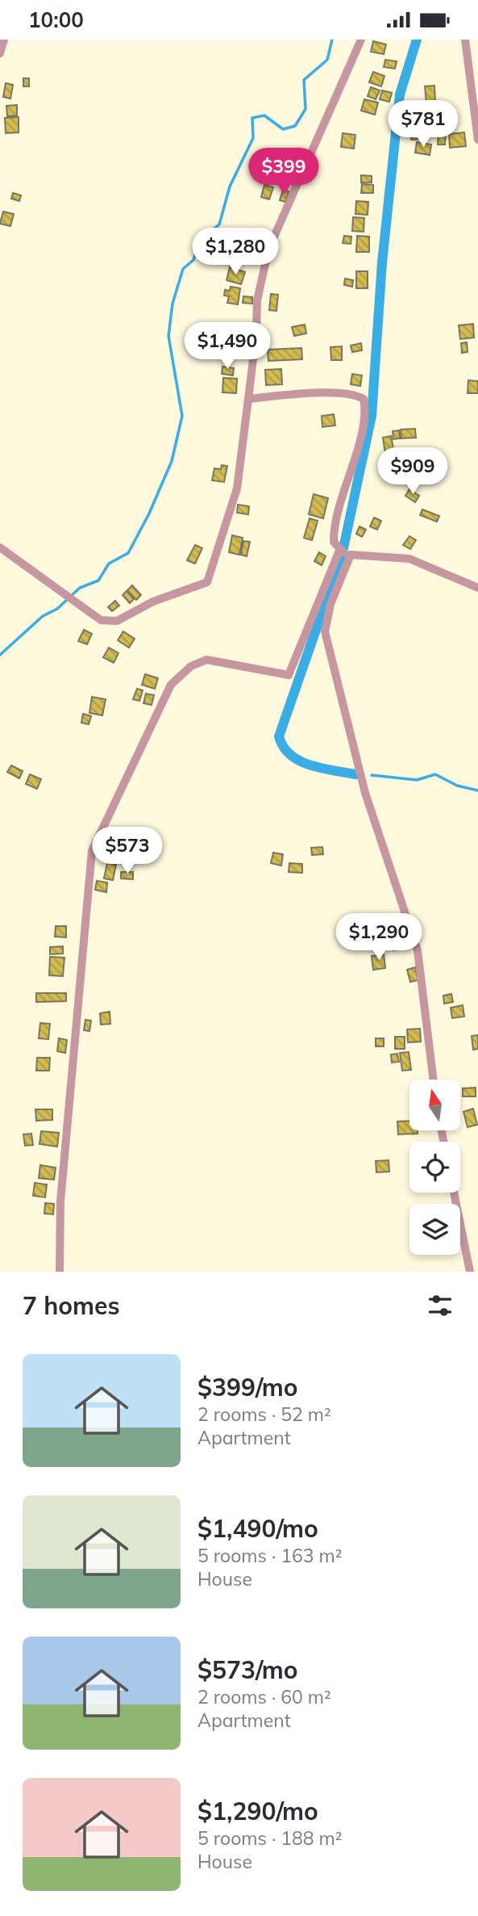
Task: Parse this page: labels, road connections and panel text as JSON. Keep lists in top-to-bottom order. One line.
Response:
{"north":"top","page":{"status":"10:00","price":["$781","$399","$1,280","$1,490","$909","$573","$1,290"],"heading":"7 homes","list":[{"name":"$399/mo","note":"2 rooms · 52 m² · Apartment"},{"name":"$1,490/mo","note":"5 rooms · 163 m² · House"},{"name":"$573/mo","note":"2 rooms · 60 m² · Apartment"},{"name":"$1,290/mo","note":"5 rooms · 188 m² · House"}]}}
